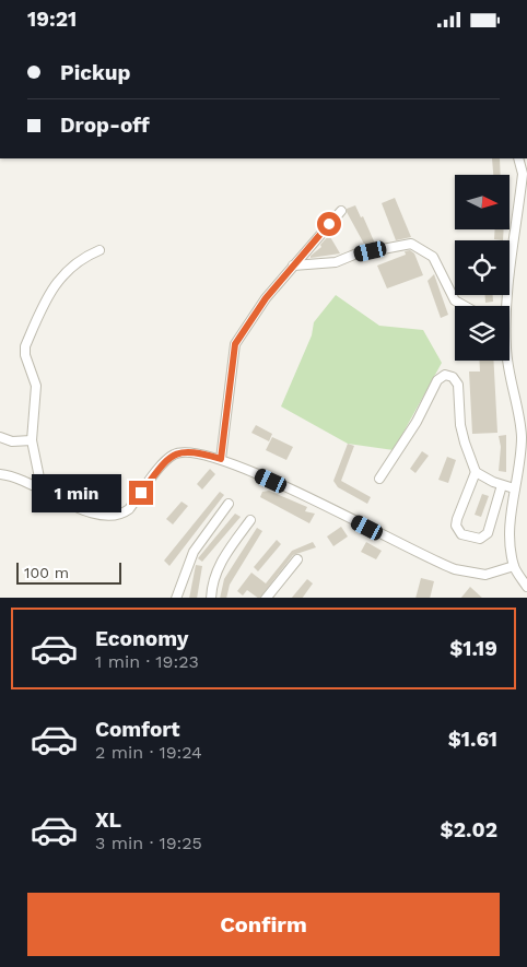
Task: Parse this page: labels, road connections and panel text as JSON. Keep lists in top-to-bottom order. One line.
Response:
{"scale_bar":"100 m","north":"right","page":{"status":"19:21","banner":["Pickup","Drop-off"],"bubble":"1 min","scale":"100 m","list":[{"name":"Economy","note":"1 min · 19:23","value":"$1.19"},{"name":"Comfort","note":"2 min · 19:24","value":"$1.61"},{"name":"XL","note":"3 min · 19:25","value":"$2.02"}],"buttons":"Confirm"}}
